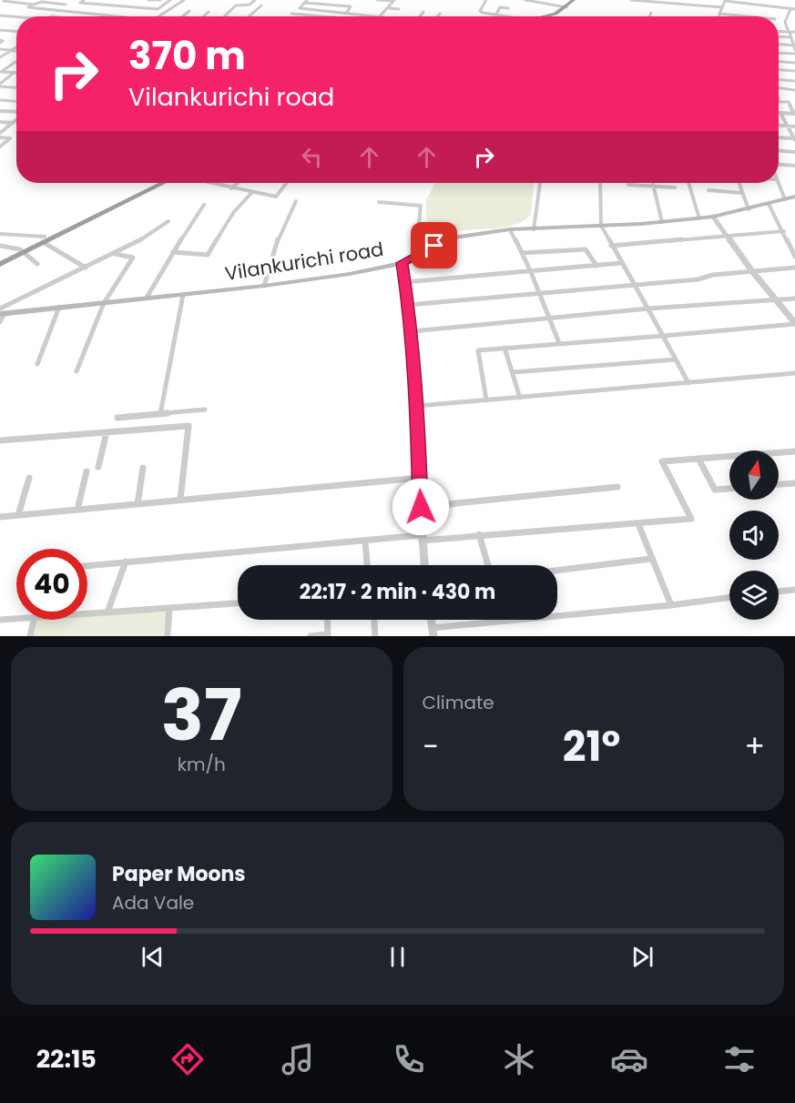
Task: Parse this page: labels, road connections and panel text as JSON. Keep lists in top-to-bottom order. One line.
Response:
{"streets":{"main road":["Vilankurichi road"]},"north":"top","page":{"turn":["370 m","Vilankurichi road"],"limit":"40","trip":"22:17 · 2 min · 430 m","tile":[["37","km/h"],"Climate"],"heat":["−","21°","+"],"song":["Paper Moons","Ada Vale"],"tabs":"22:15"}}
